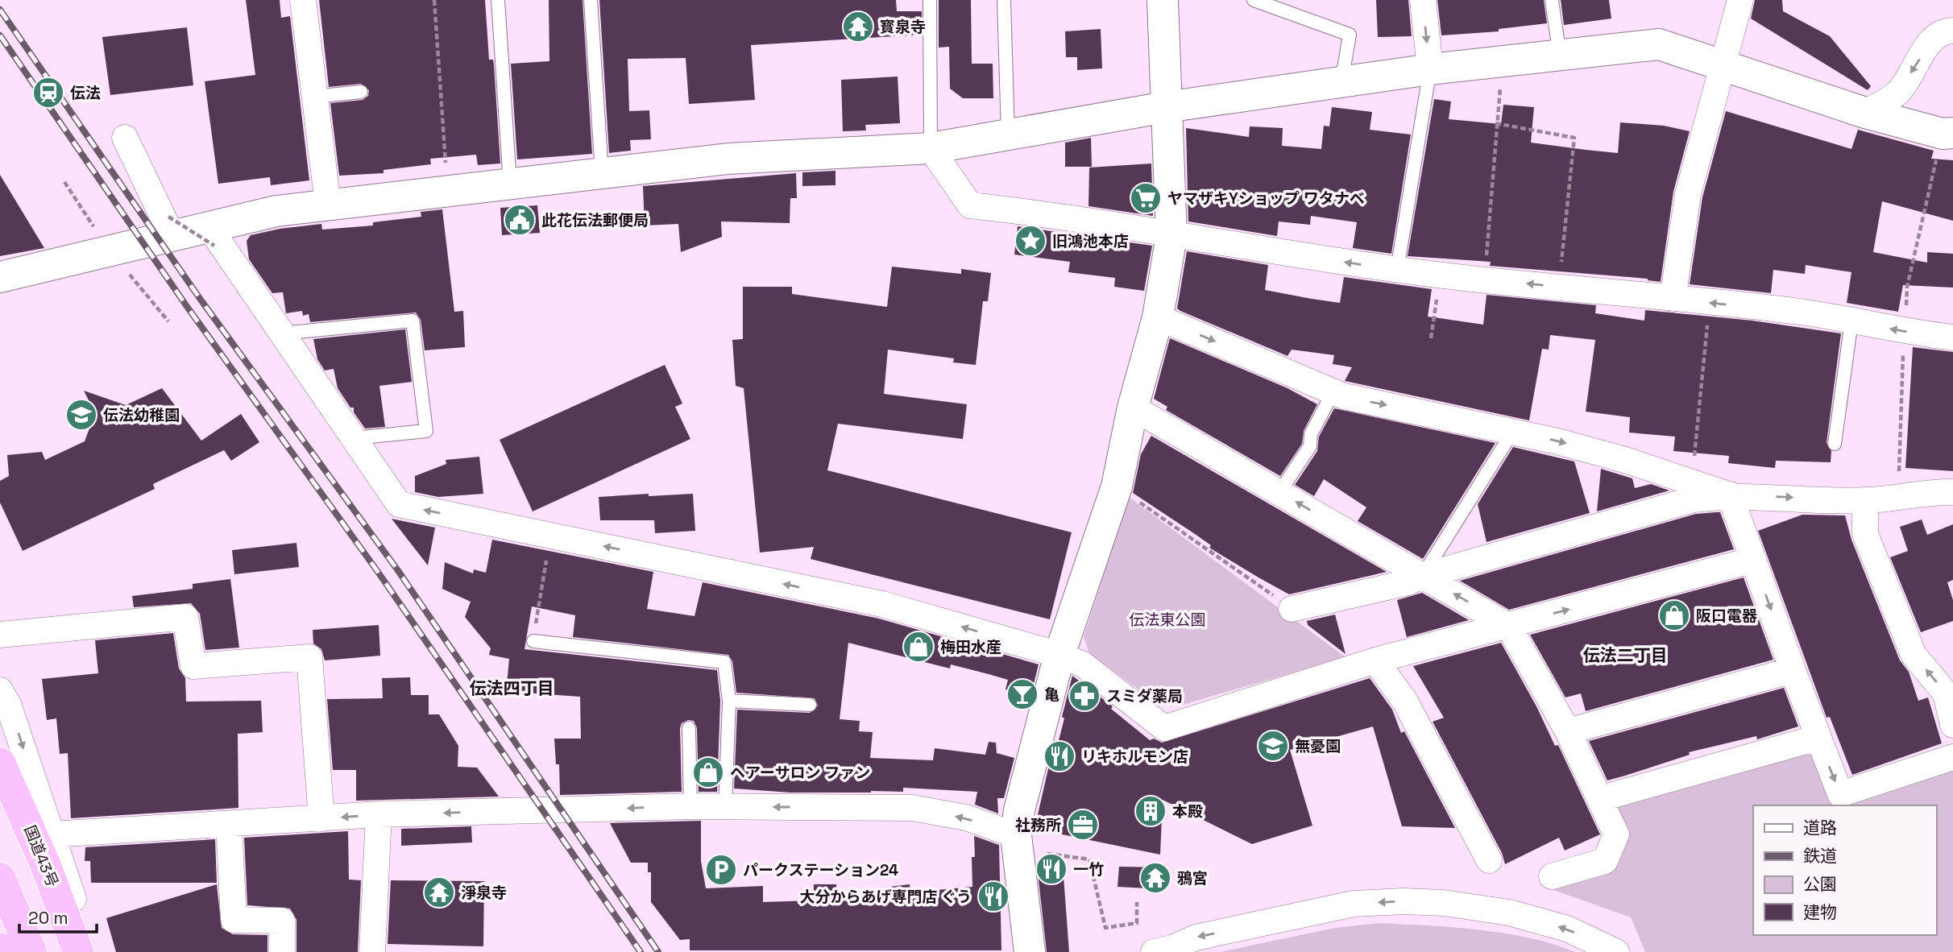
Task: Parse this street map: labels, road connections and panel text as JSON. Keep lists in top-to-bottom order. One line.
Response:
{"streets":{"highway":["国道43号"]},"districts":["伝法二丁目","伝法四丁目"],"parks":["伝法東公園"],"places":{"temple":["寳泉寺","鴉宮","淨泉寺"],"station":["伝法"],"supermarket":["ヤマザキYショップ ワタナベ"],"public building":["此花伝法郵便局"],"place":["旧鴻池本店"],"school or university":["伝法幼稚園","無憂園"],"shop":["阪口電器","梅田水産","ヘアーサロン ファン"],"bar":["亀"],"pharmacy":["スミダ薬局"],"restaurant":["リキホルモン店","一竹","大分からあげ専門店 ぐう"],"building":["本殿"],"office":["社務所"],"parking":["パークステーション24"]},"legend":["道路","鉄道","公園","建物"],"scale_bar":"20 m"}
